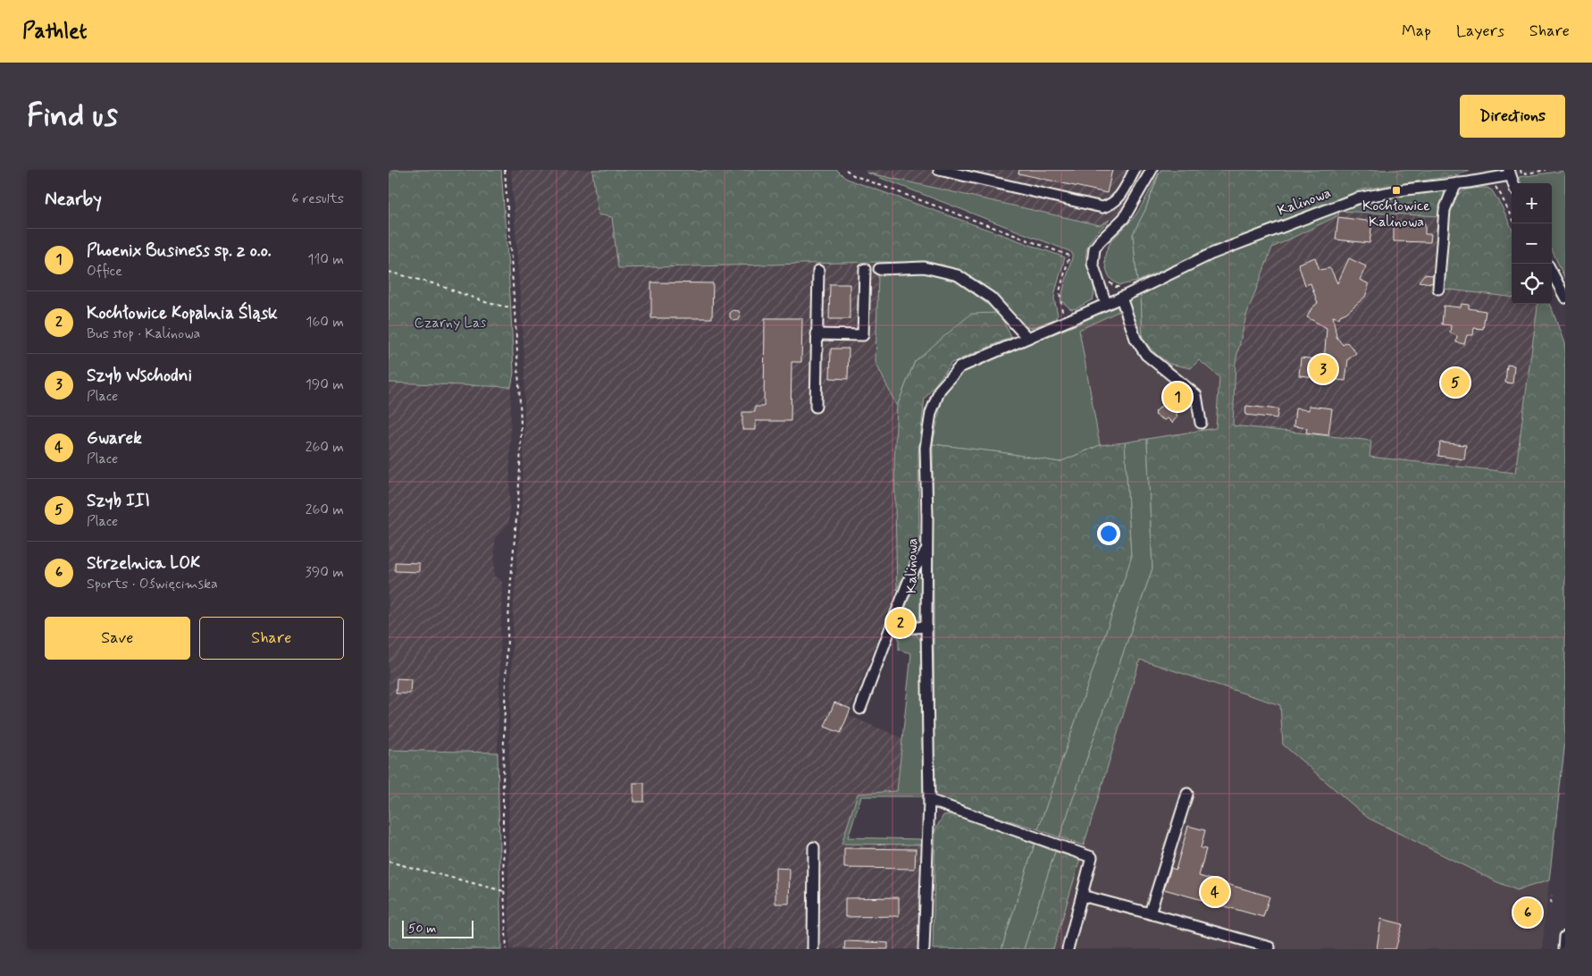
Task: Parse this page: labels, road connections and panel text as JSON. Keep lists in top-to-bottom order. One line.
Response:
{"streets":{"street":["Kalinowa"]},"parks":["Czarny Las"],"places":{"transit":["Kochłowice Kalinowa"]},"scale_bar":"50 m","page":{"header":"Pathlet","nav":["Map","Layers","Share"],"buttons":["Directions",["Save","Share"]],"title":"Find us","heading":["Nearby","6 results"],"map_buttons":["+","−"],"list":[{"mark":"1","name":"Phoenix Business sp. z o.o.","note":"Office","value":"110 m"},{"mark":"2","name":"Kochłowice Kopalnia Śląsk","note":"Bus stop · Kalinowa","value":"160 m"},{"mark":"3","name":"Szyb Wschodni","note":"Place","value":"190 m"},{"mark":"4","name":"Gwarek","note":"Place","value":"260 m"},{"mark":"5","name":"Szyb III","note":"Place","value":"260 m"},{"mark":"6","name":"Strzelnica LOK","note":"Sports · Oświęcimska","value":"390 m"}],"pins":["3","5","1","2","4","6"],"scale":"50 m"}}
